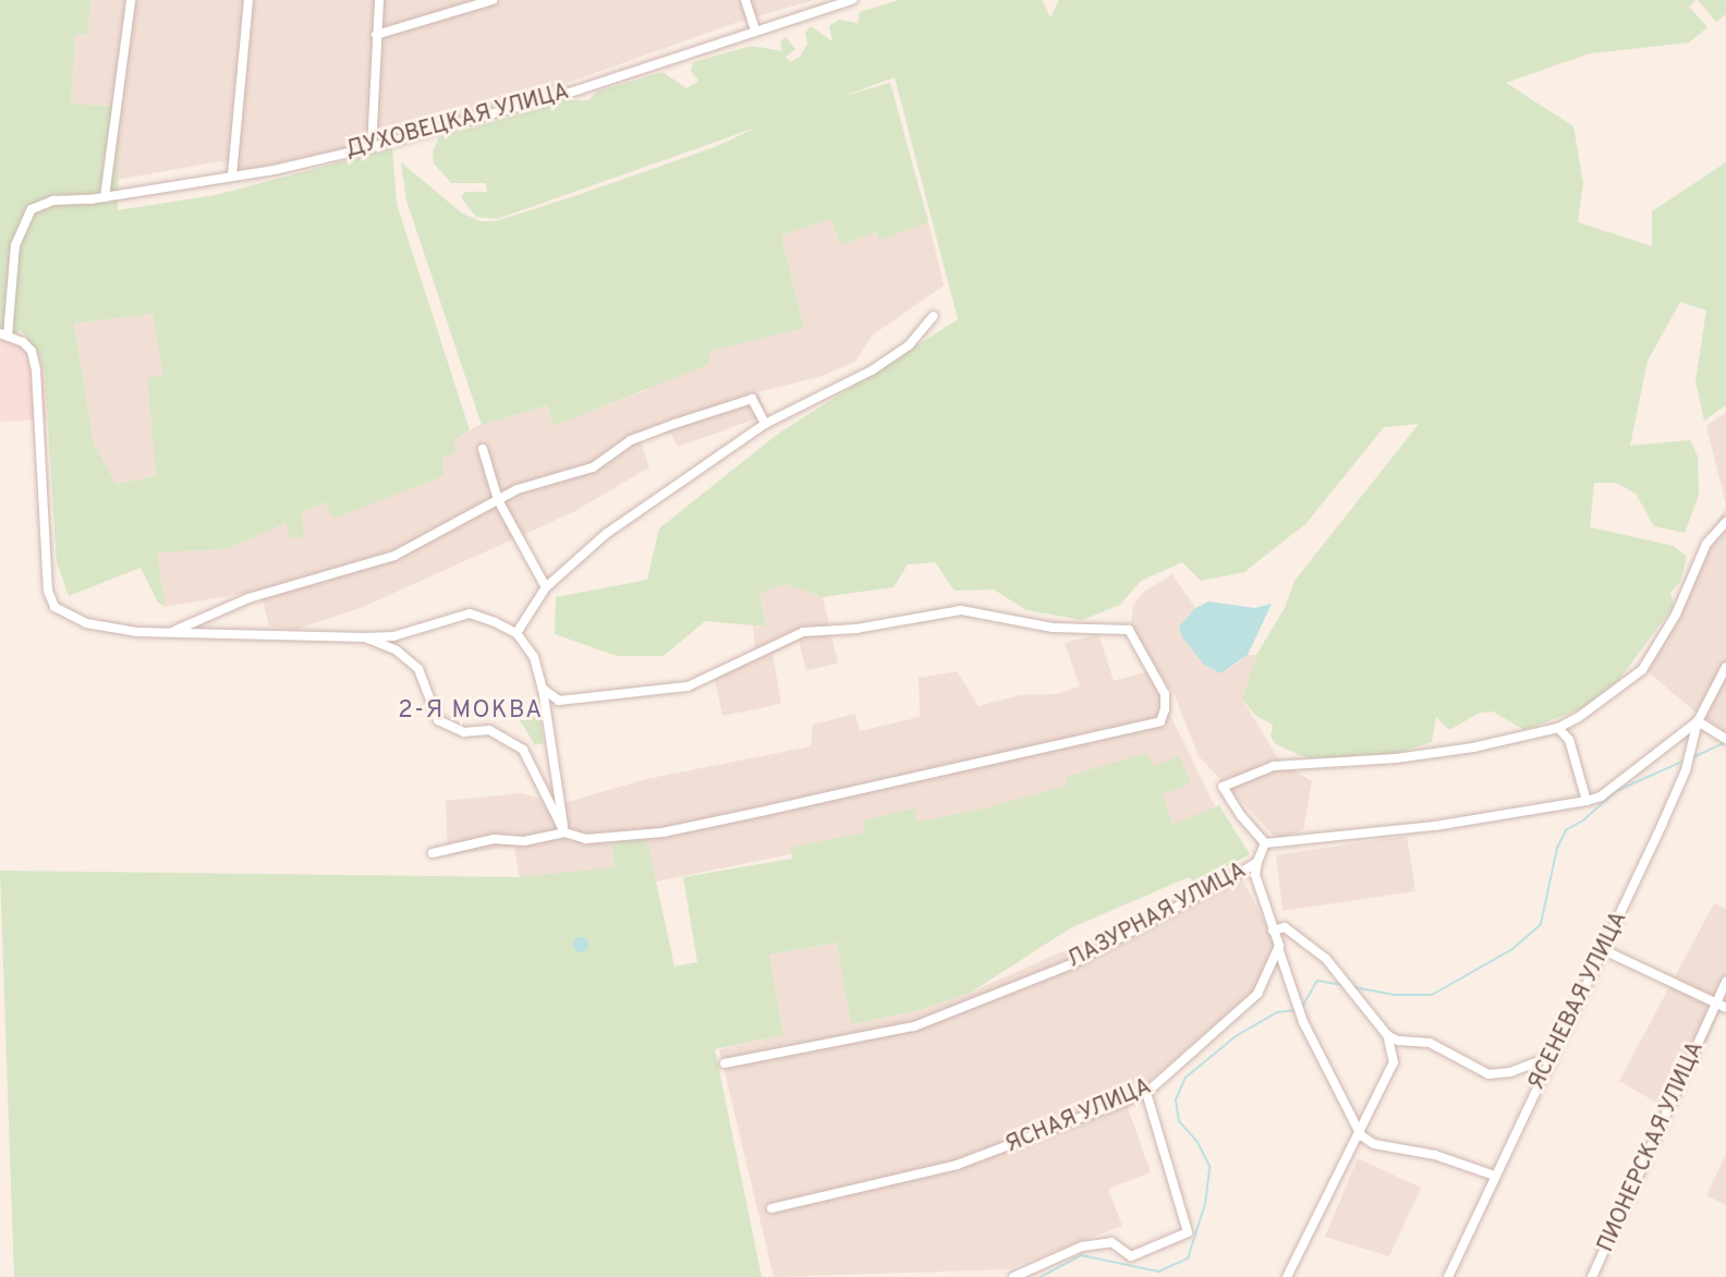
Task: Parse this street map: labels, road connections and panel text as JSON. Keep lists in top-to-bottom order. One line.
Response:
{"streets":{"street":["ДУХОВЕЦКАЯ УЛИЦА","ЛАЗУРНАЯ УЛИЦА","ЯСЕНЕВАЯ УЛИЦА","ЯСНАЯ УЛИЦА","ПИОНЕРСКАЯ УЛИЦА"]},"crossings":[["ЛАЗУРНАЯ УЛИЦА","ЯСЕНЕВАЯ УЛИЦА"]],"districts":["2-Я МОКВА"]}
